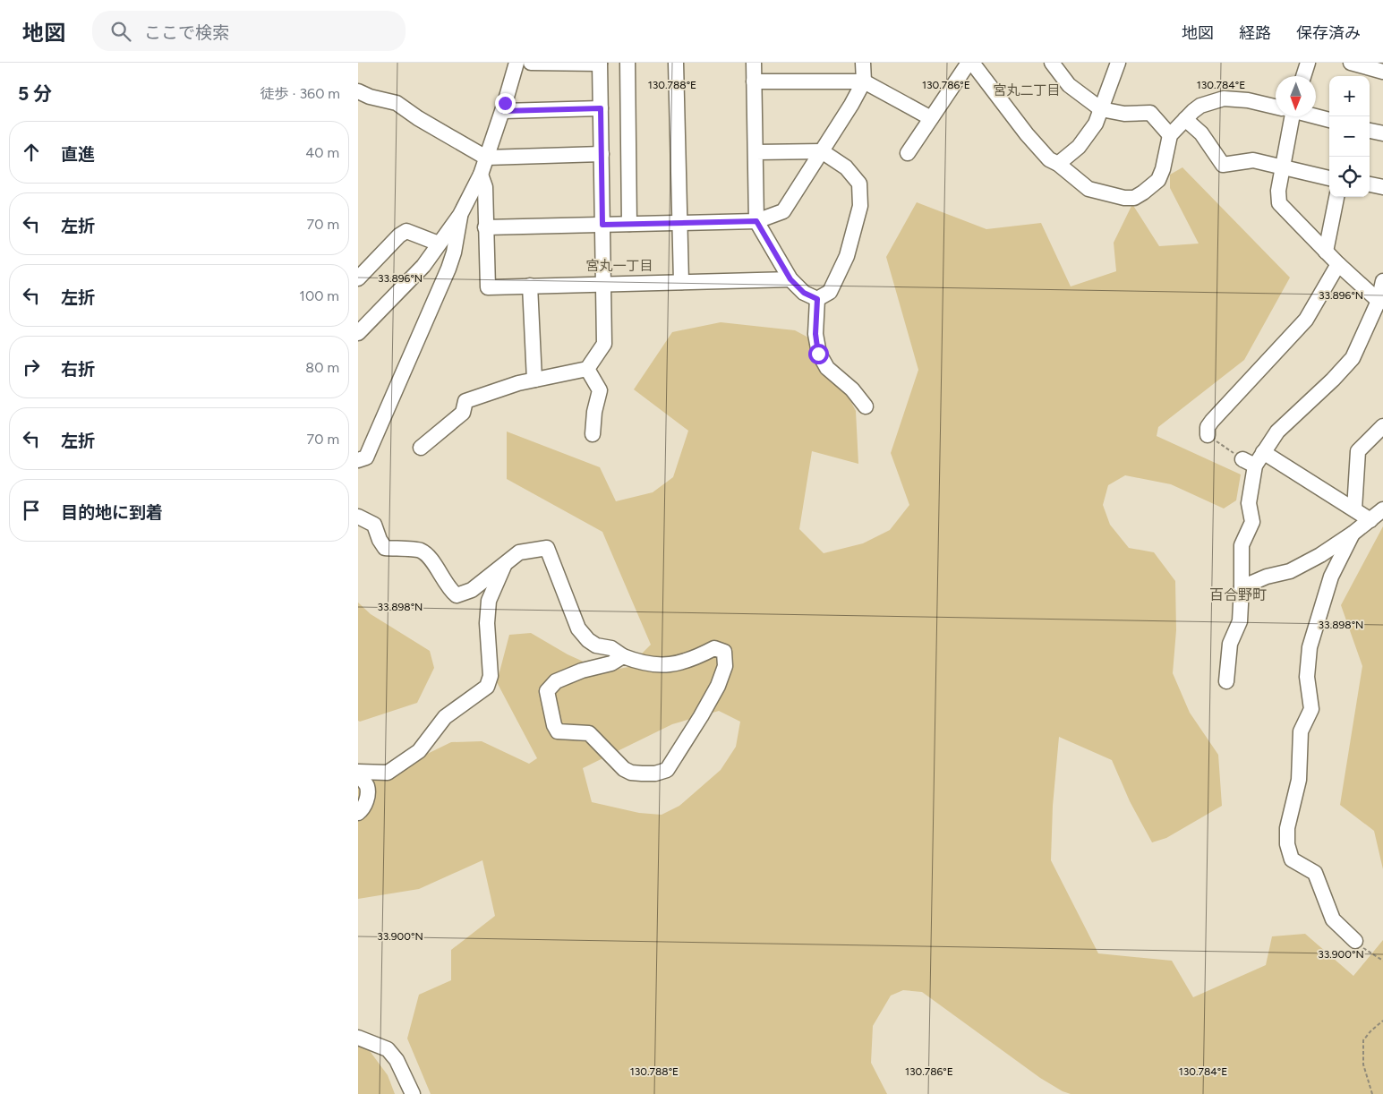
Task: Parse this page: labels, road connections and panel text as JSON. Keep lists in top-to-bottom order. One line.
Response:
{"districts":["宮丸二丁目","宮丸一丁目","百合野町"],"north":"bottom","page":{"header":"地図","search":"ここで検索","nav":["地図","経路","保存済み"],"heading":["5 分","徒歩 · 360 m"],"map_buttons":["+","−"],"list":[["直進","40 m"],["左折","70 m"],["左折","100 m"],["右折","80 m"],["左折","70 m"],"目的地に到着"]},"coordinates":["130.788°E","130.786°E","130.784°E","33.896°N","33.898°N","33.900°N"]}
